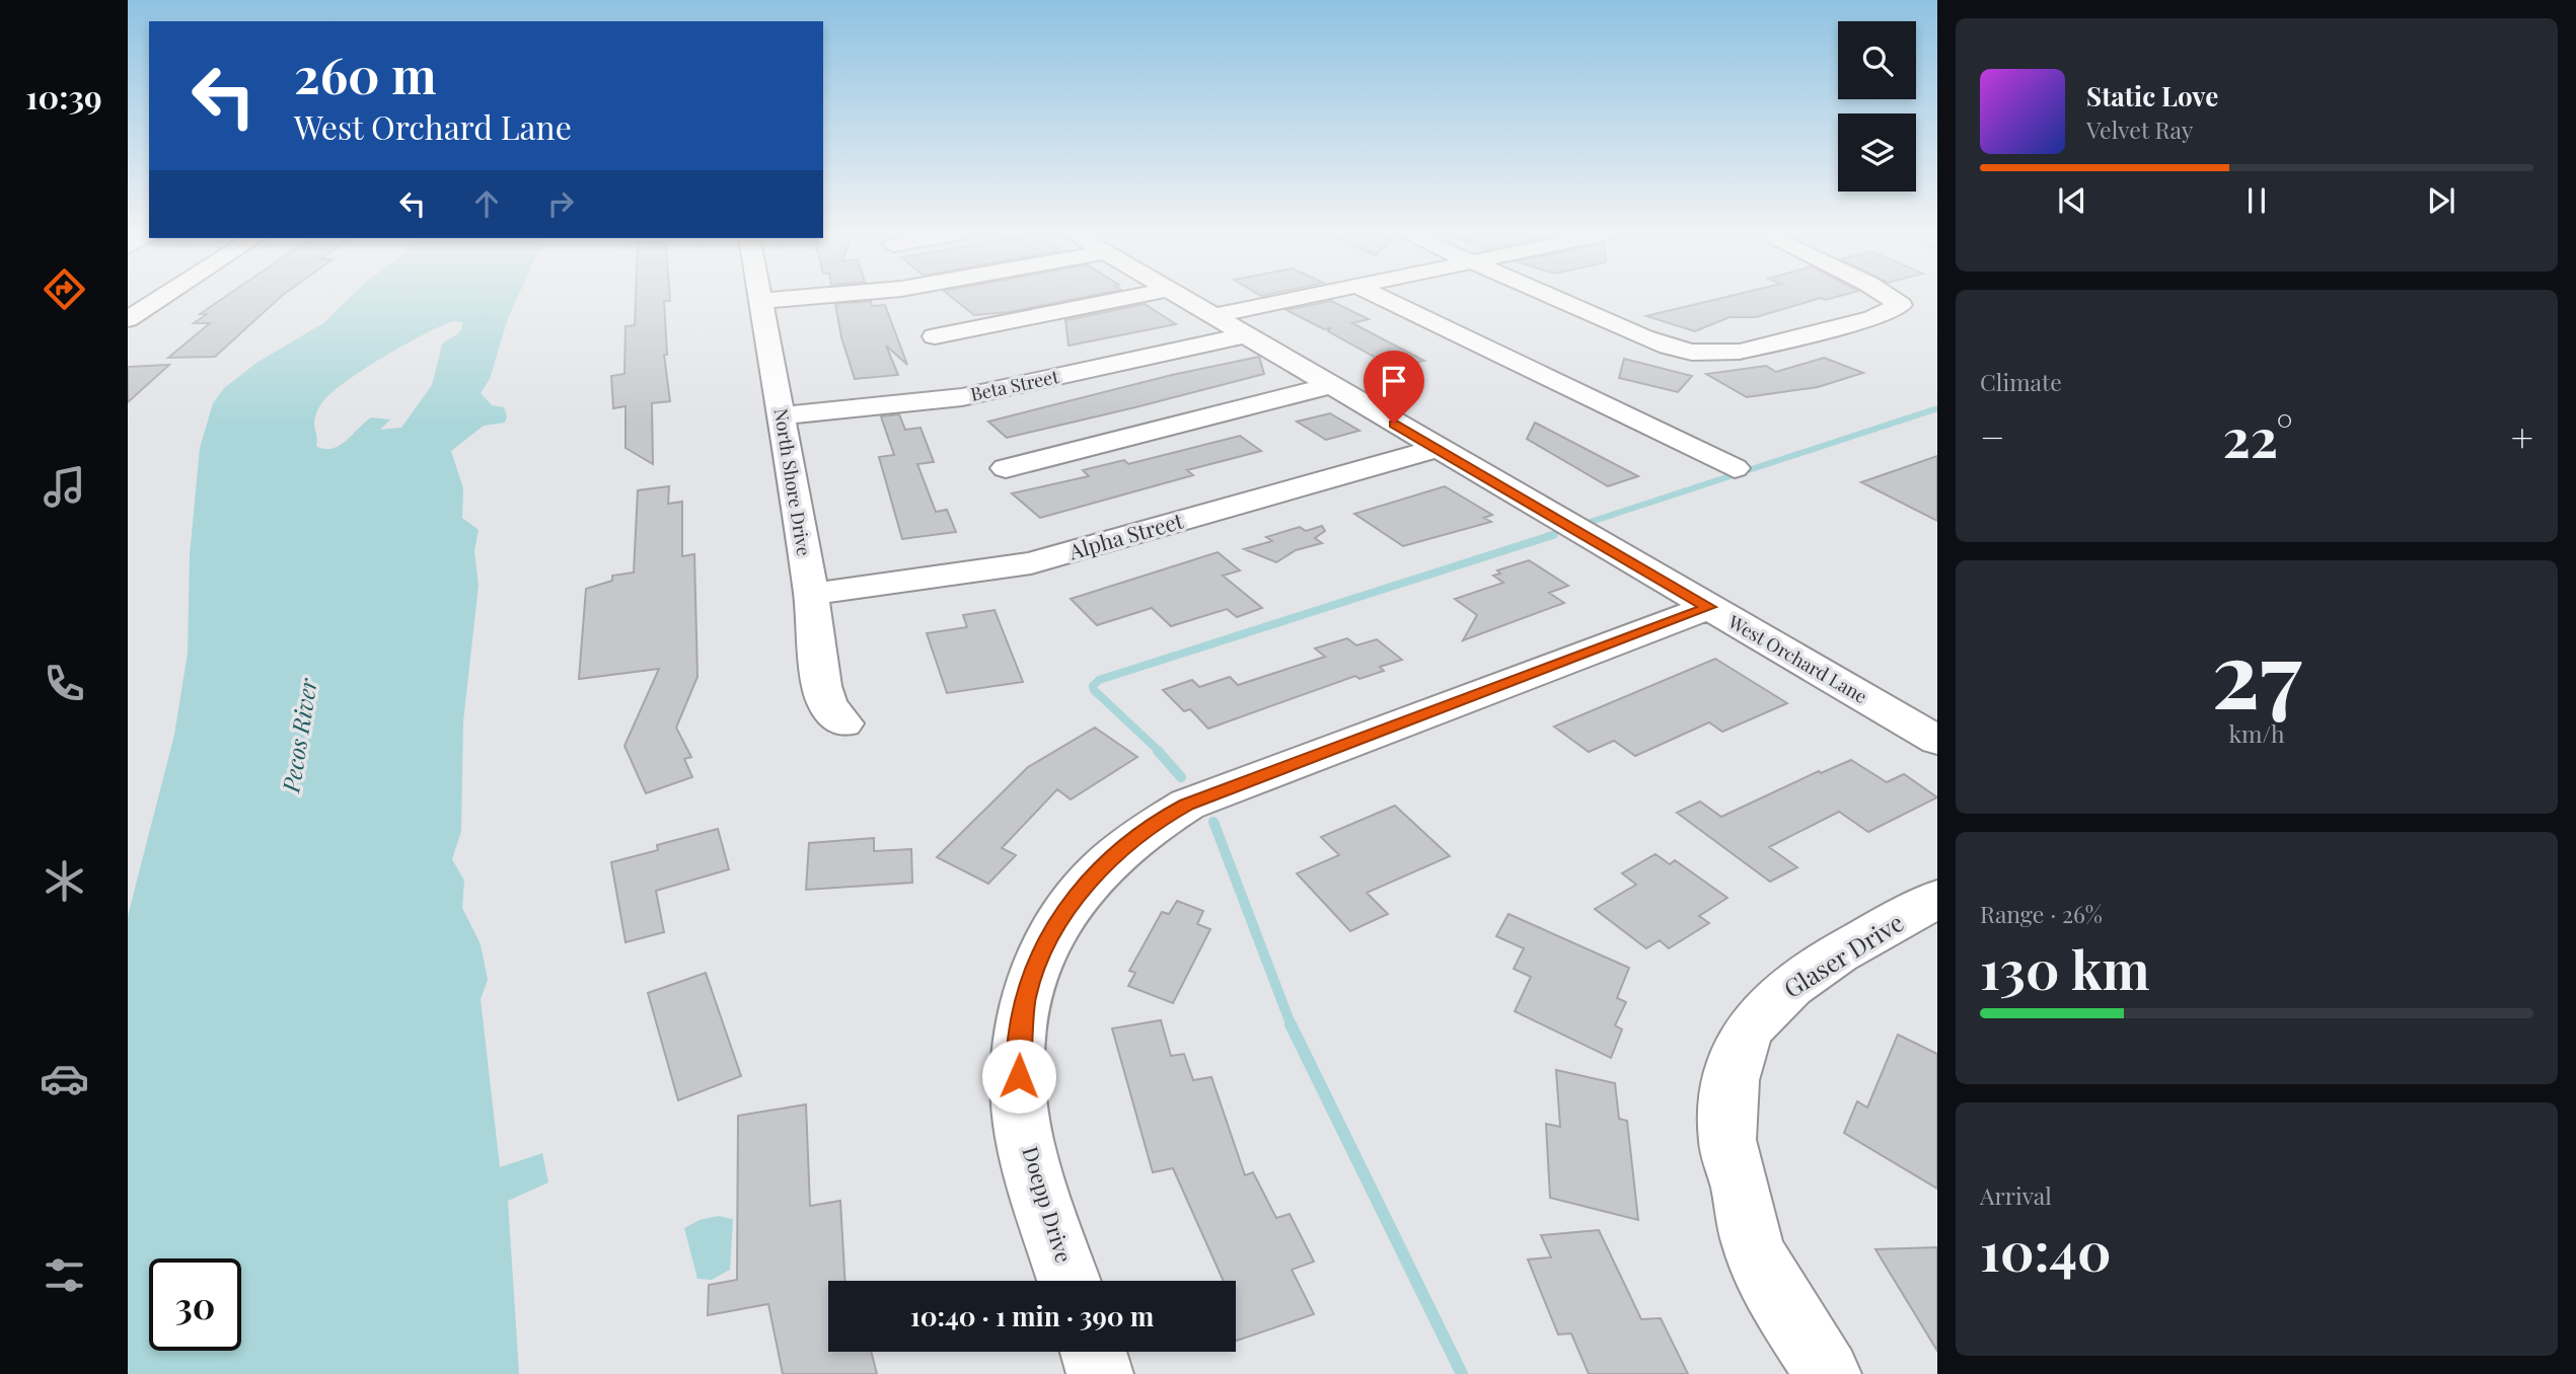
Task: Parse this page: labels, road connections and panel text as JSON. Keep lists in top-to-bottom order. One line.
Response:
{"streets":{"street":["Beta Street","North Shore Drive","Alpha Street","West Orchard Lane","Glaser Drive","Doepp Drive"]},"crossings":[["Beta Street","North Shore Drive"],["Beta Street","West Orchard Lane"],["North Shore Drive","Alpha Street"],["Alpha Street","West Orchard Lane"],["West Orchard Lane","Doepp Drive"]],"water":["Pecos River"],"page":{"tabs":"10:39","turn":["260 m","West Orchard Lane"],"song":["Static Love","Velvet Ray"],"tile":["Climate",["27","km/h"],["Range · 26%","130 km"],["Arrival","10:40"]],"heat":["−","22°","+"],"limit":"30","trip":"10:40 · 1 min · 390 m"}}
